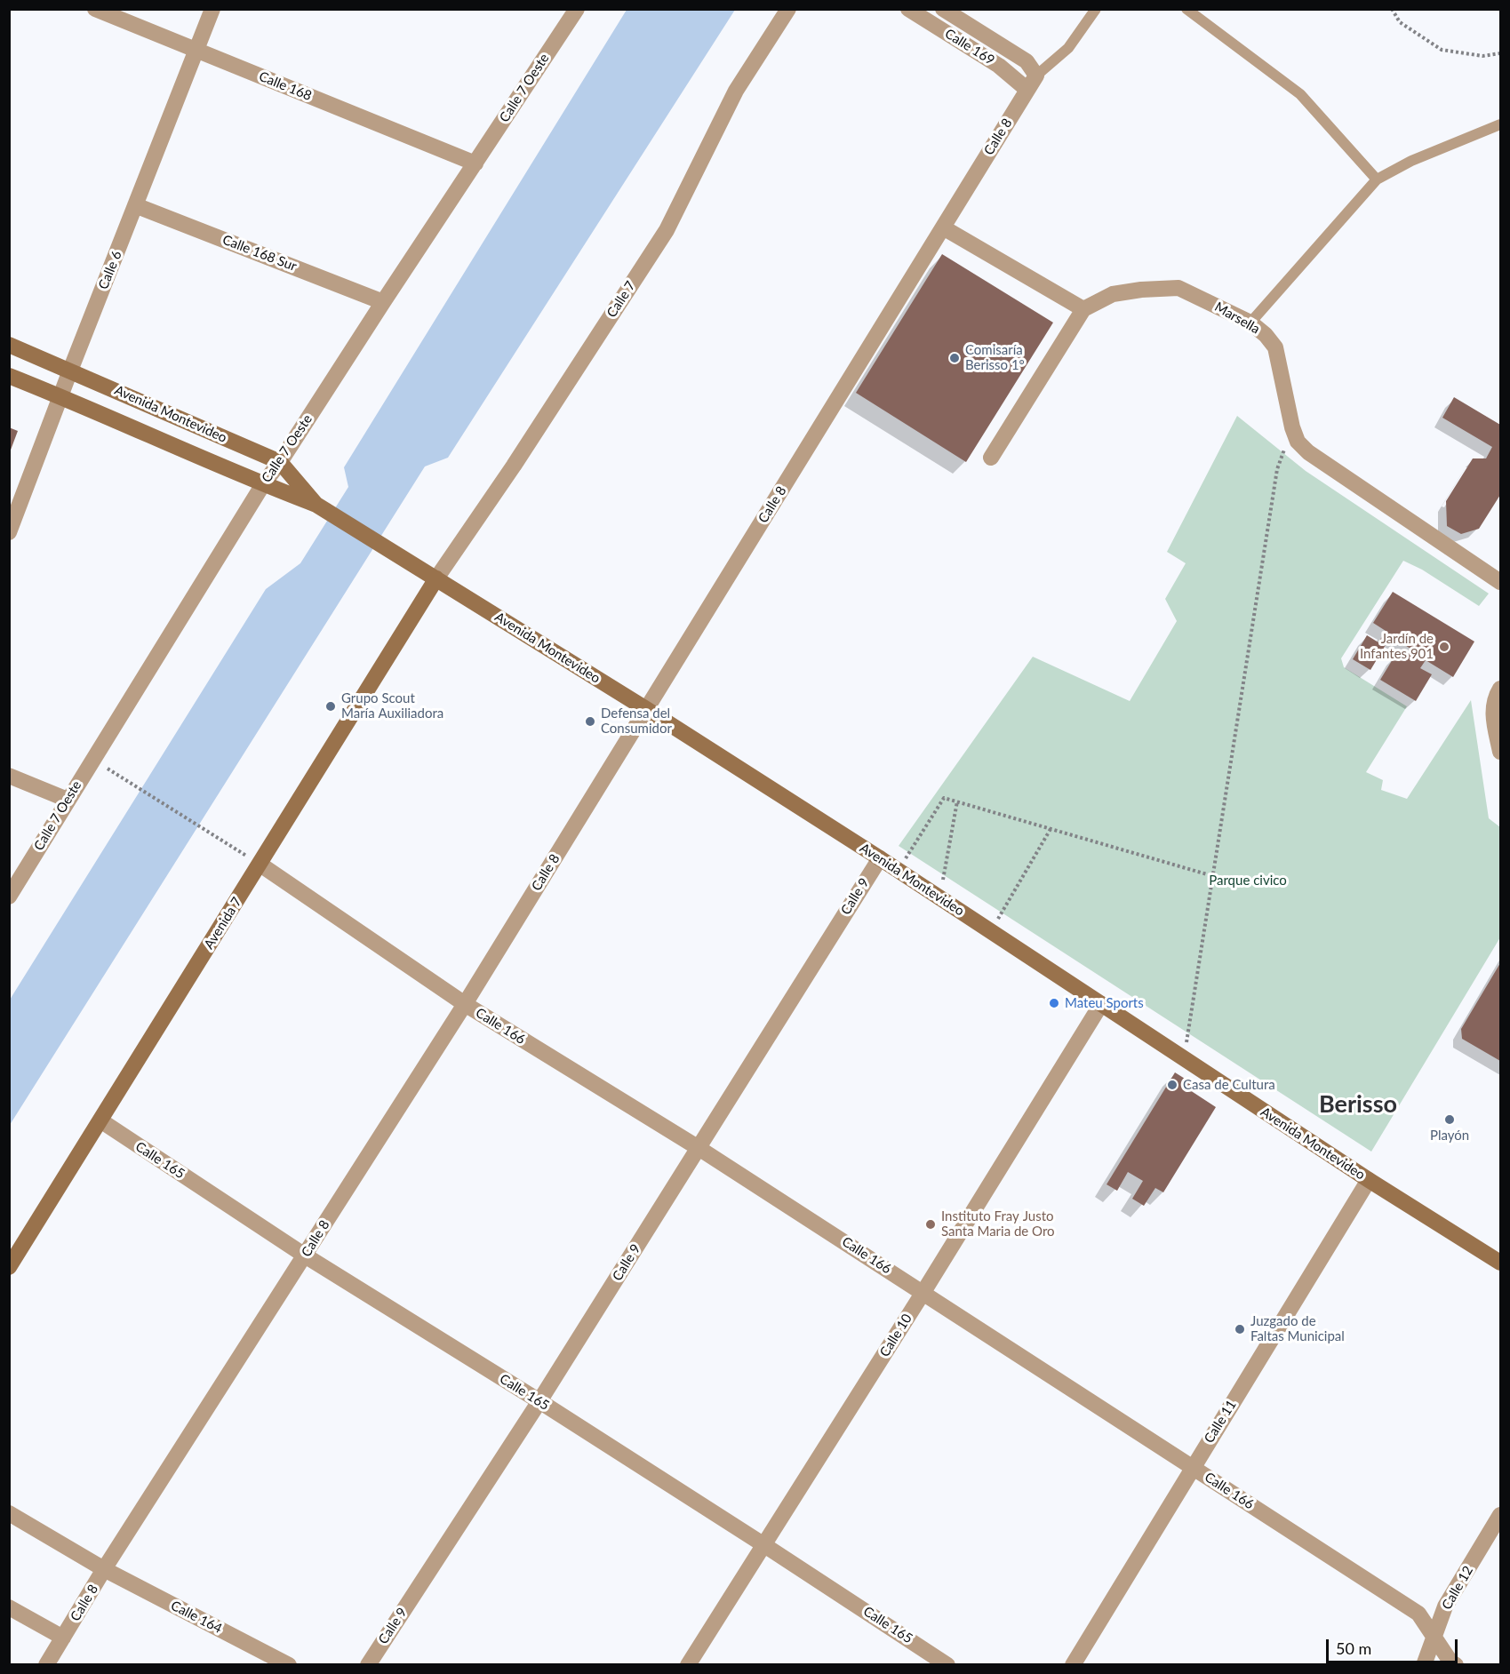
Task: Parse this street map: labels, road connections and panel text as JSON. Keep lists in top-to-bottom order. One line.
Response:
{"streets":{"main road":["Avenida Montevideo","Avenida 7"],"street":["Calle 169","Calle 168","Calle 7 Oeste","Calle 8","Calle 168 Sur","Calle 6","Calle 7","Marsella","Calle 9","Calle 166","Calle 165","Calle 10","Calle 11","Calle 12","Calle 164"]},"crossings":[["Calle 169","Calle 8"],["Calle 168","Calle 7 Oeste"],["Calle 168","Calle 6"],["Calle 7 Oeste","Calle 168 Sur"],["Calle 7 Oeste","Avenida Montevideo"],["Calle 8","Avenida Montevideo"],["Calle 8","Calle 166"],["Calle 8","Calle 165"],["Calle 8","Calle 164"],["Calle 168 Sur","Calle 6"],["Calle 6","Avenida Montevideo"],["Calle 7","Avenida Montevideo"],["Calle 7","Avenida 7"],["Avenida Montevideo","Calle 9"],["Avenida Montevideo","Avenida 7"],["Avenida Montevideo","Calle 10"],["Avenida Montevideo","Calle 11"],["Calle 9","Calle 166"],["Calle 9","Calle 165"],["Avenida 7","Calle 166"],["Avenida 7","Calle 165"],["Calle 166","Calle 10"],["Calle 166","Calle 11"],["Calle 166","Calle 12"],["Calle 165","Calle 10"]],"districts":["Berisso"],"parks":["Parque civico"],"places":["Comisaría Berisso 1°","Jardín de Infantes 901","Grupo Scout María Auxiliadora","Defensa del Consumidor","Mateu Sports","Casa de Cultura","Playón","Instituto Fray Justo Santa Maria de Oro","Juzgado de Faltas Municipal"],"scale_bar":"50 m"}
